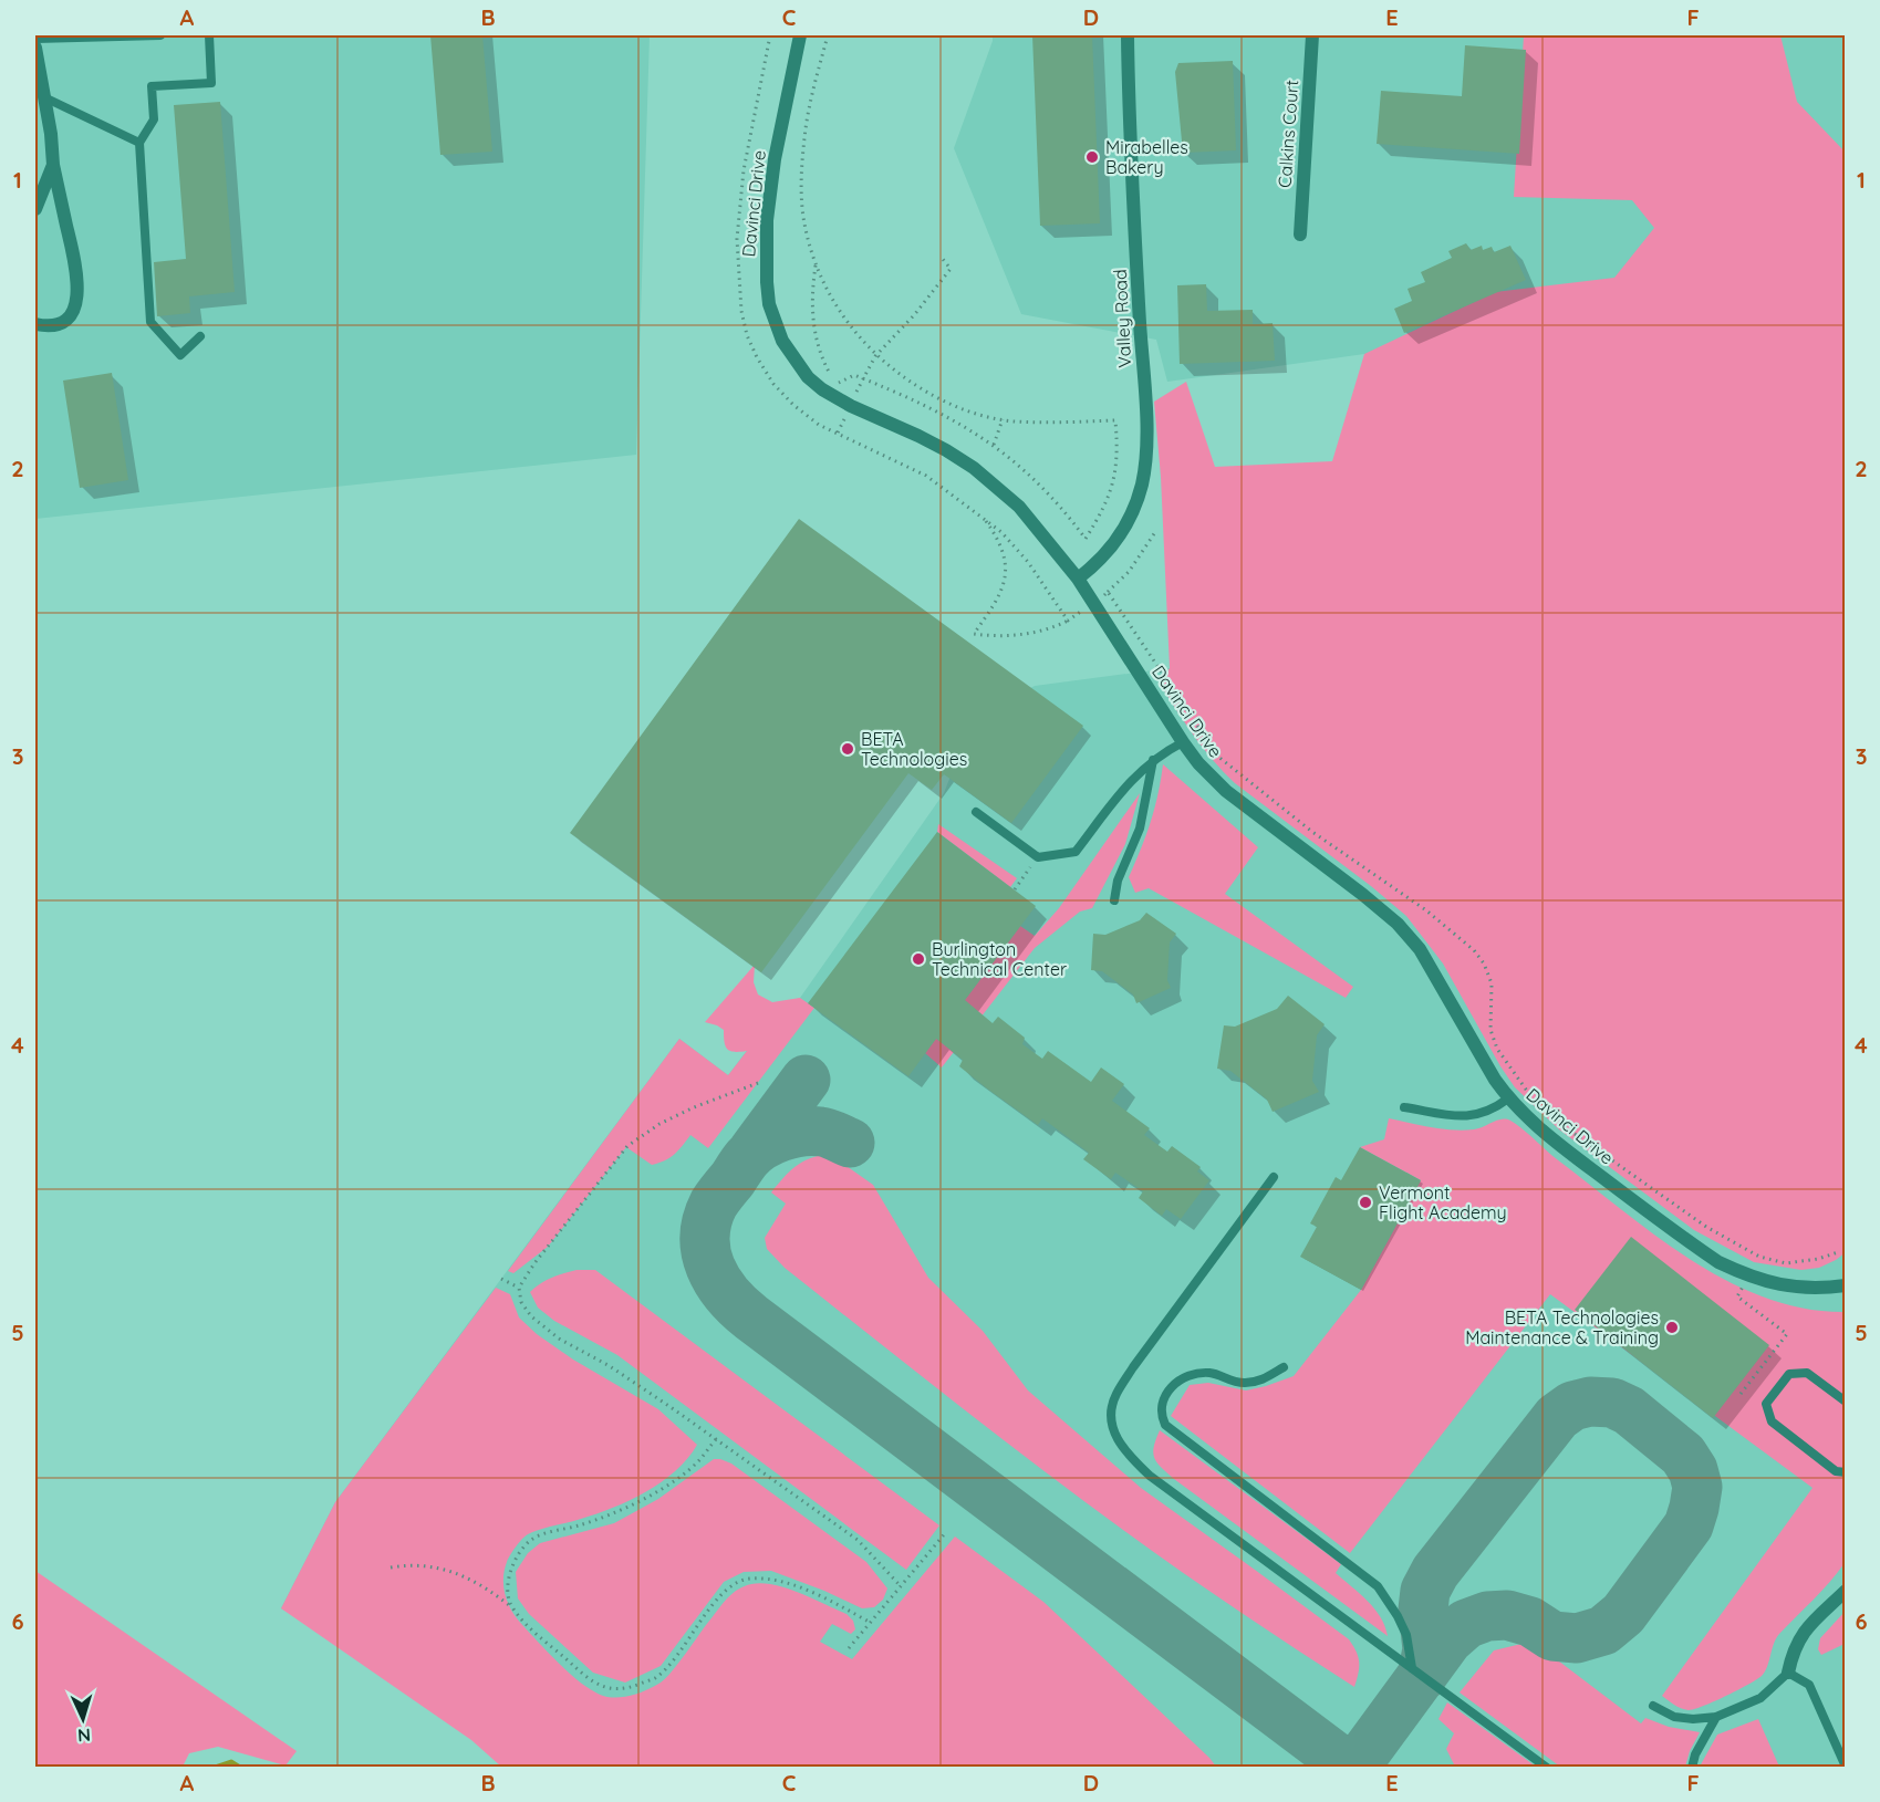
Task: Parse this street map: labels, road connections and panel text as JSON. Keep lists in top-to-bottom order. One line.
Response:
{"streets":{"street":["Calkins Court","Davinci Drive","Valley Road"]},"crossings":[["Davinci Drive","Valley Road"]],"places":["Mirabelles Bakery","BETA Technologies","Burlington Technical Center","Vermont Flight Academy","BETA Technologies Maintenance & Training"],"north":"bottom","grid":{"columns":["A","B","C","D","E","F"],"rows":["1","2","3","4","5","6"]}}
